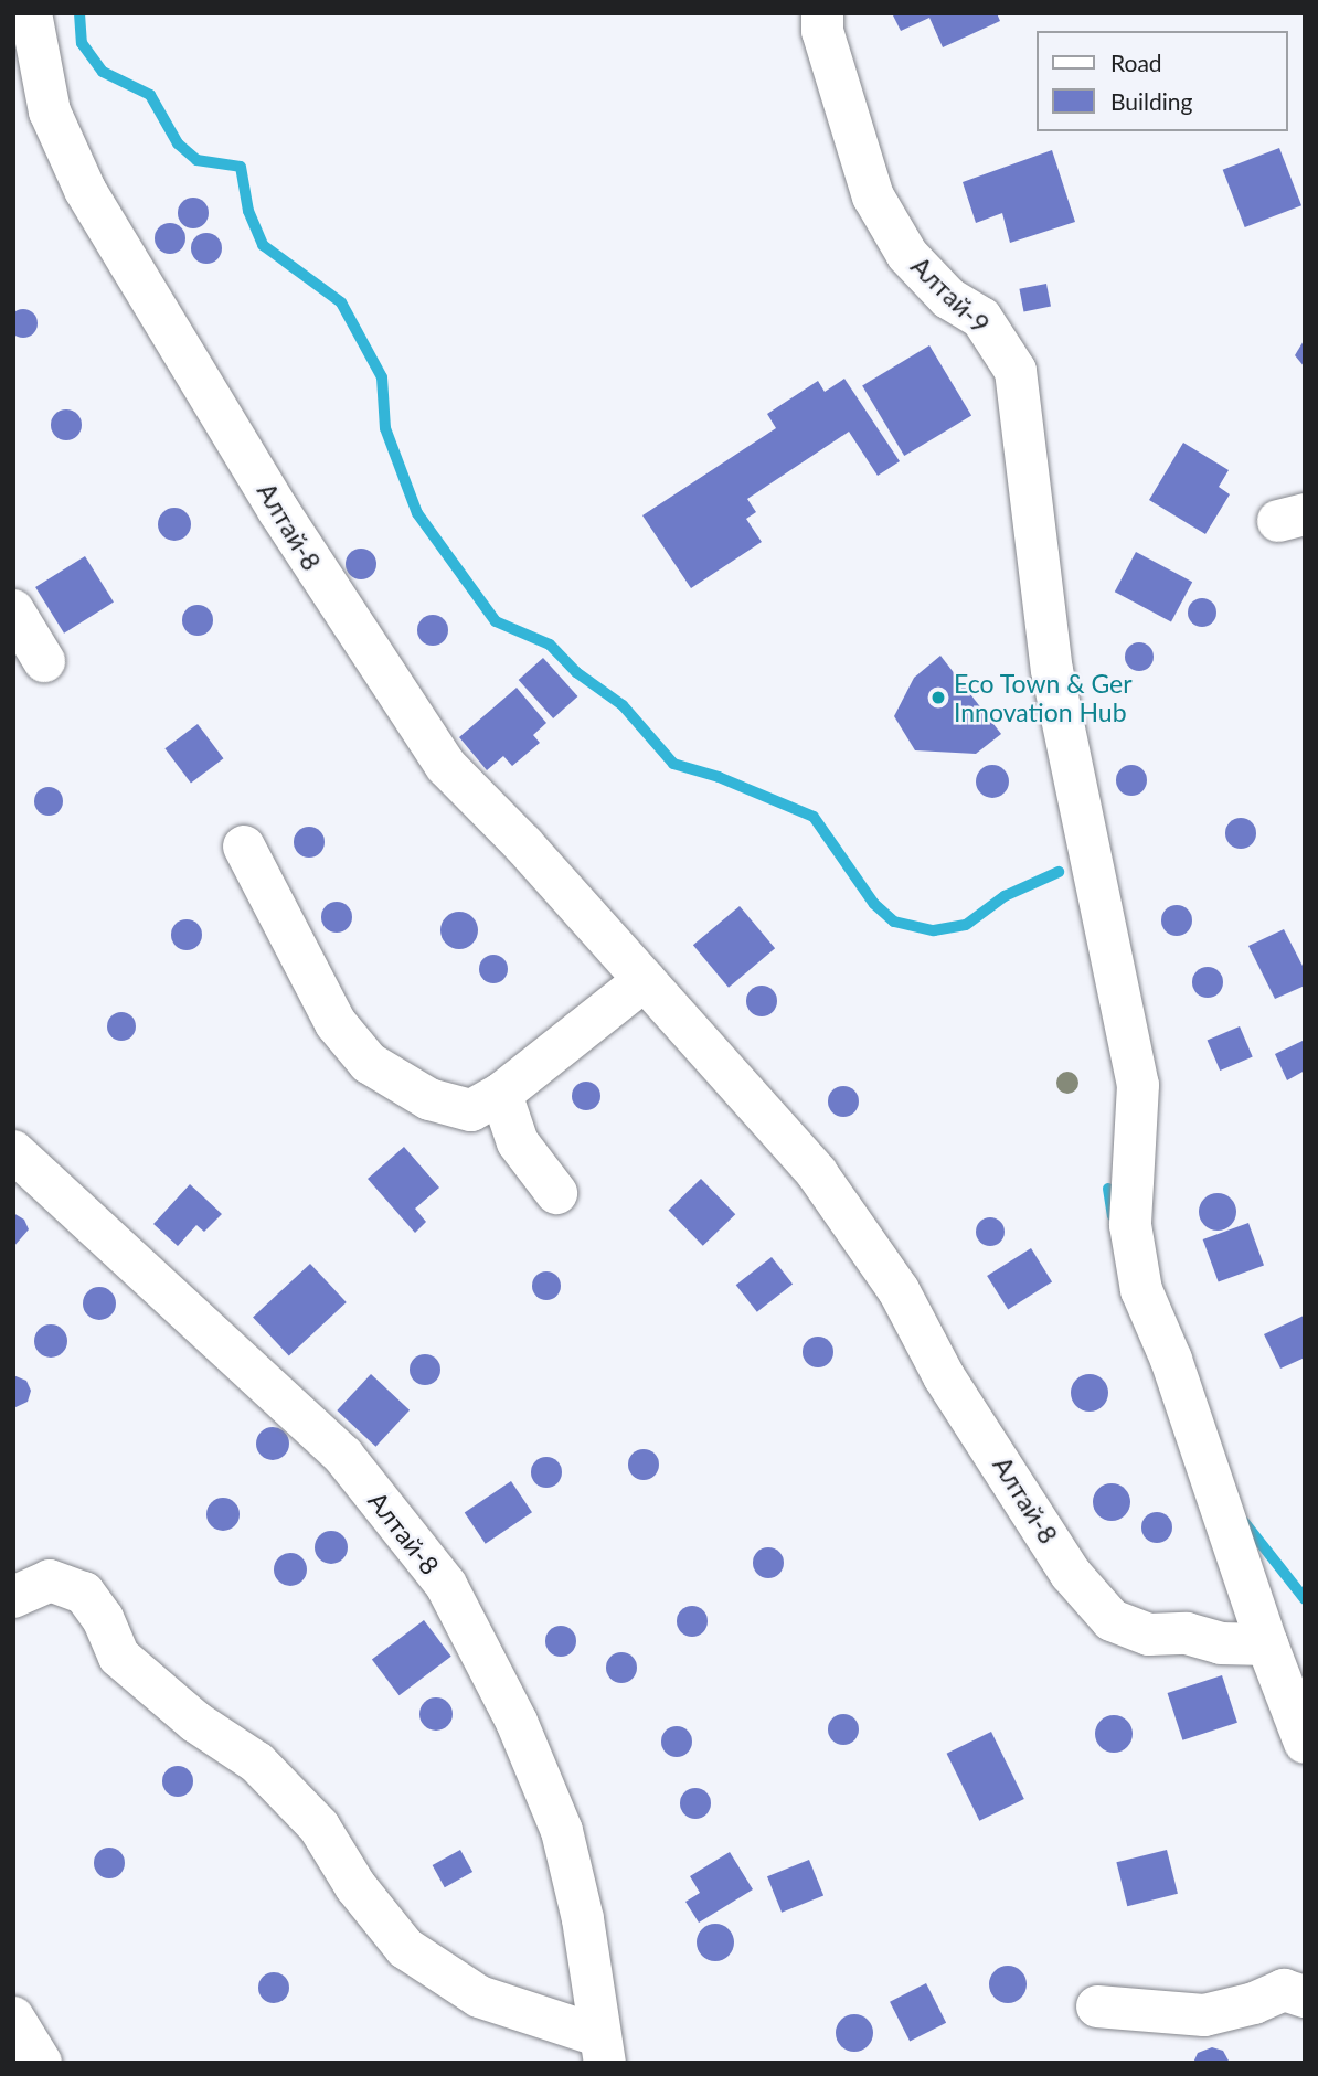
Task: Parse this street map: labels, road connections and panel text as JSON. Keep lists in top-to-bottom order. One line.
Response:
{"streets":{"street":["Алтай-9","Алтай-8"]},"crossings":[["Алтай-9","Алтай-8"]],"places":["Eco Town & Ger Innovation Hub"],"legend":["Road","Building"]}
